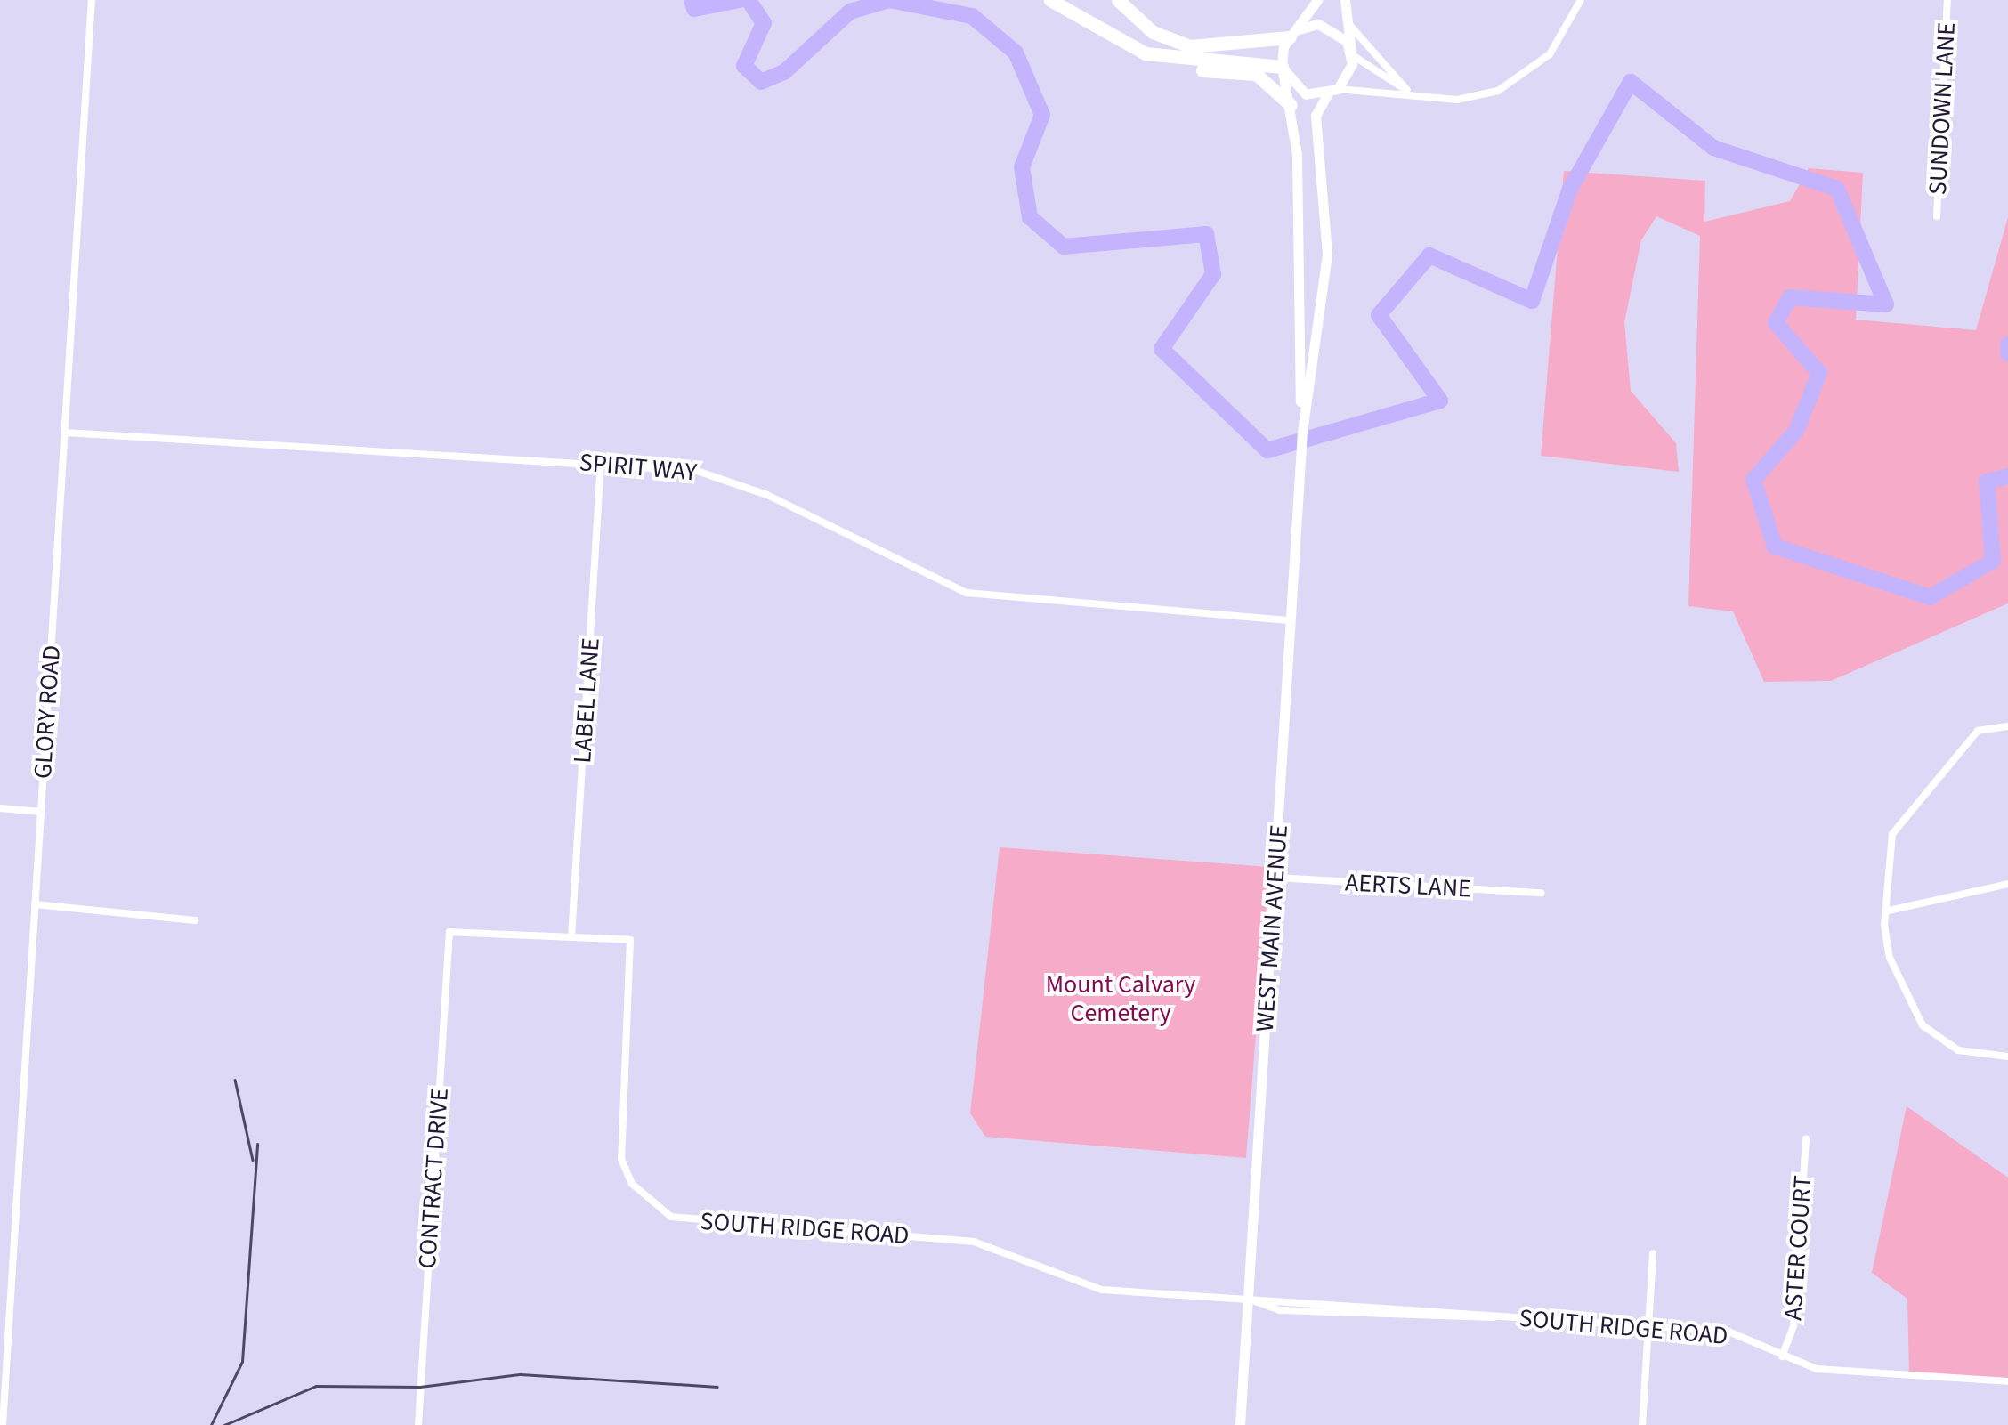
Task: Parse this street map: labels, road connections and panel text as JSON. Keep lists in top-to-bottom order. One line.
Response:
{"streets":{"main road":["WEST MAIN AVENUE"],"street":["SUNDOWN LANE","SPIRIT WAY","LABEL LANE","GLORY ROAD","AERTS LANE","CONTRACT DRIVE","SOUTH RIDGE ROAD","ASTER COURT"]},"crossings":[["SPIRIT WAY","LABEL LANE"],["SPIRIT WAY","GLORY ROAD"],["SPIRIT WAY","WEST MAIN AVENUE"],["LABEL LANE","SOUTH RIDGE ROAD"],["AERTS LANE","WEST MAIN AVENUE"],["WEST MAIN AVENUE","SOUTH RIDGE ROAD"],["CONTRACT DRIVE","SOUTH RIDGE ROAD"],["SOUTH RIDGE ROAD","ASTER COURT"]],"parks":["Mount Calvary Cemetery"]}
